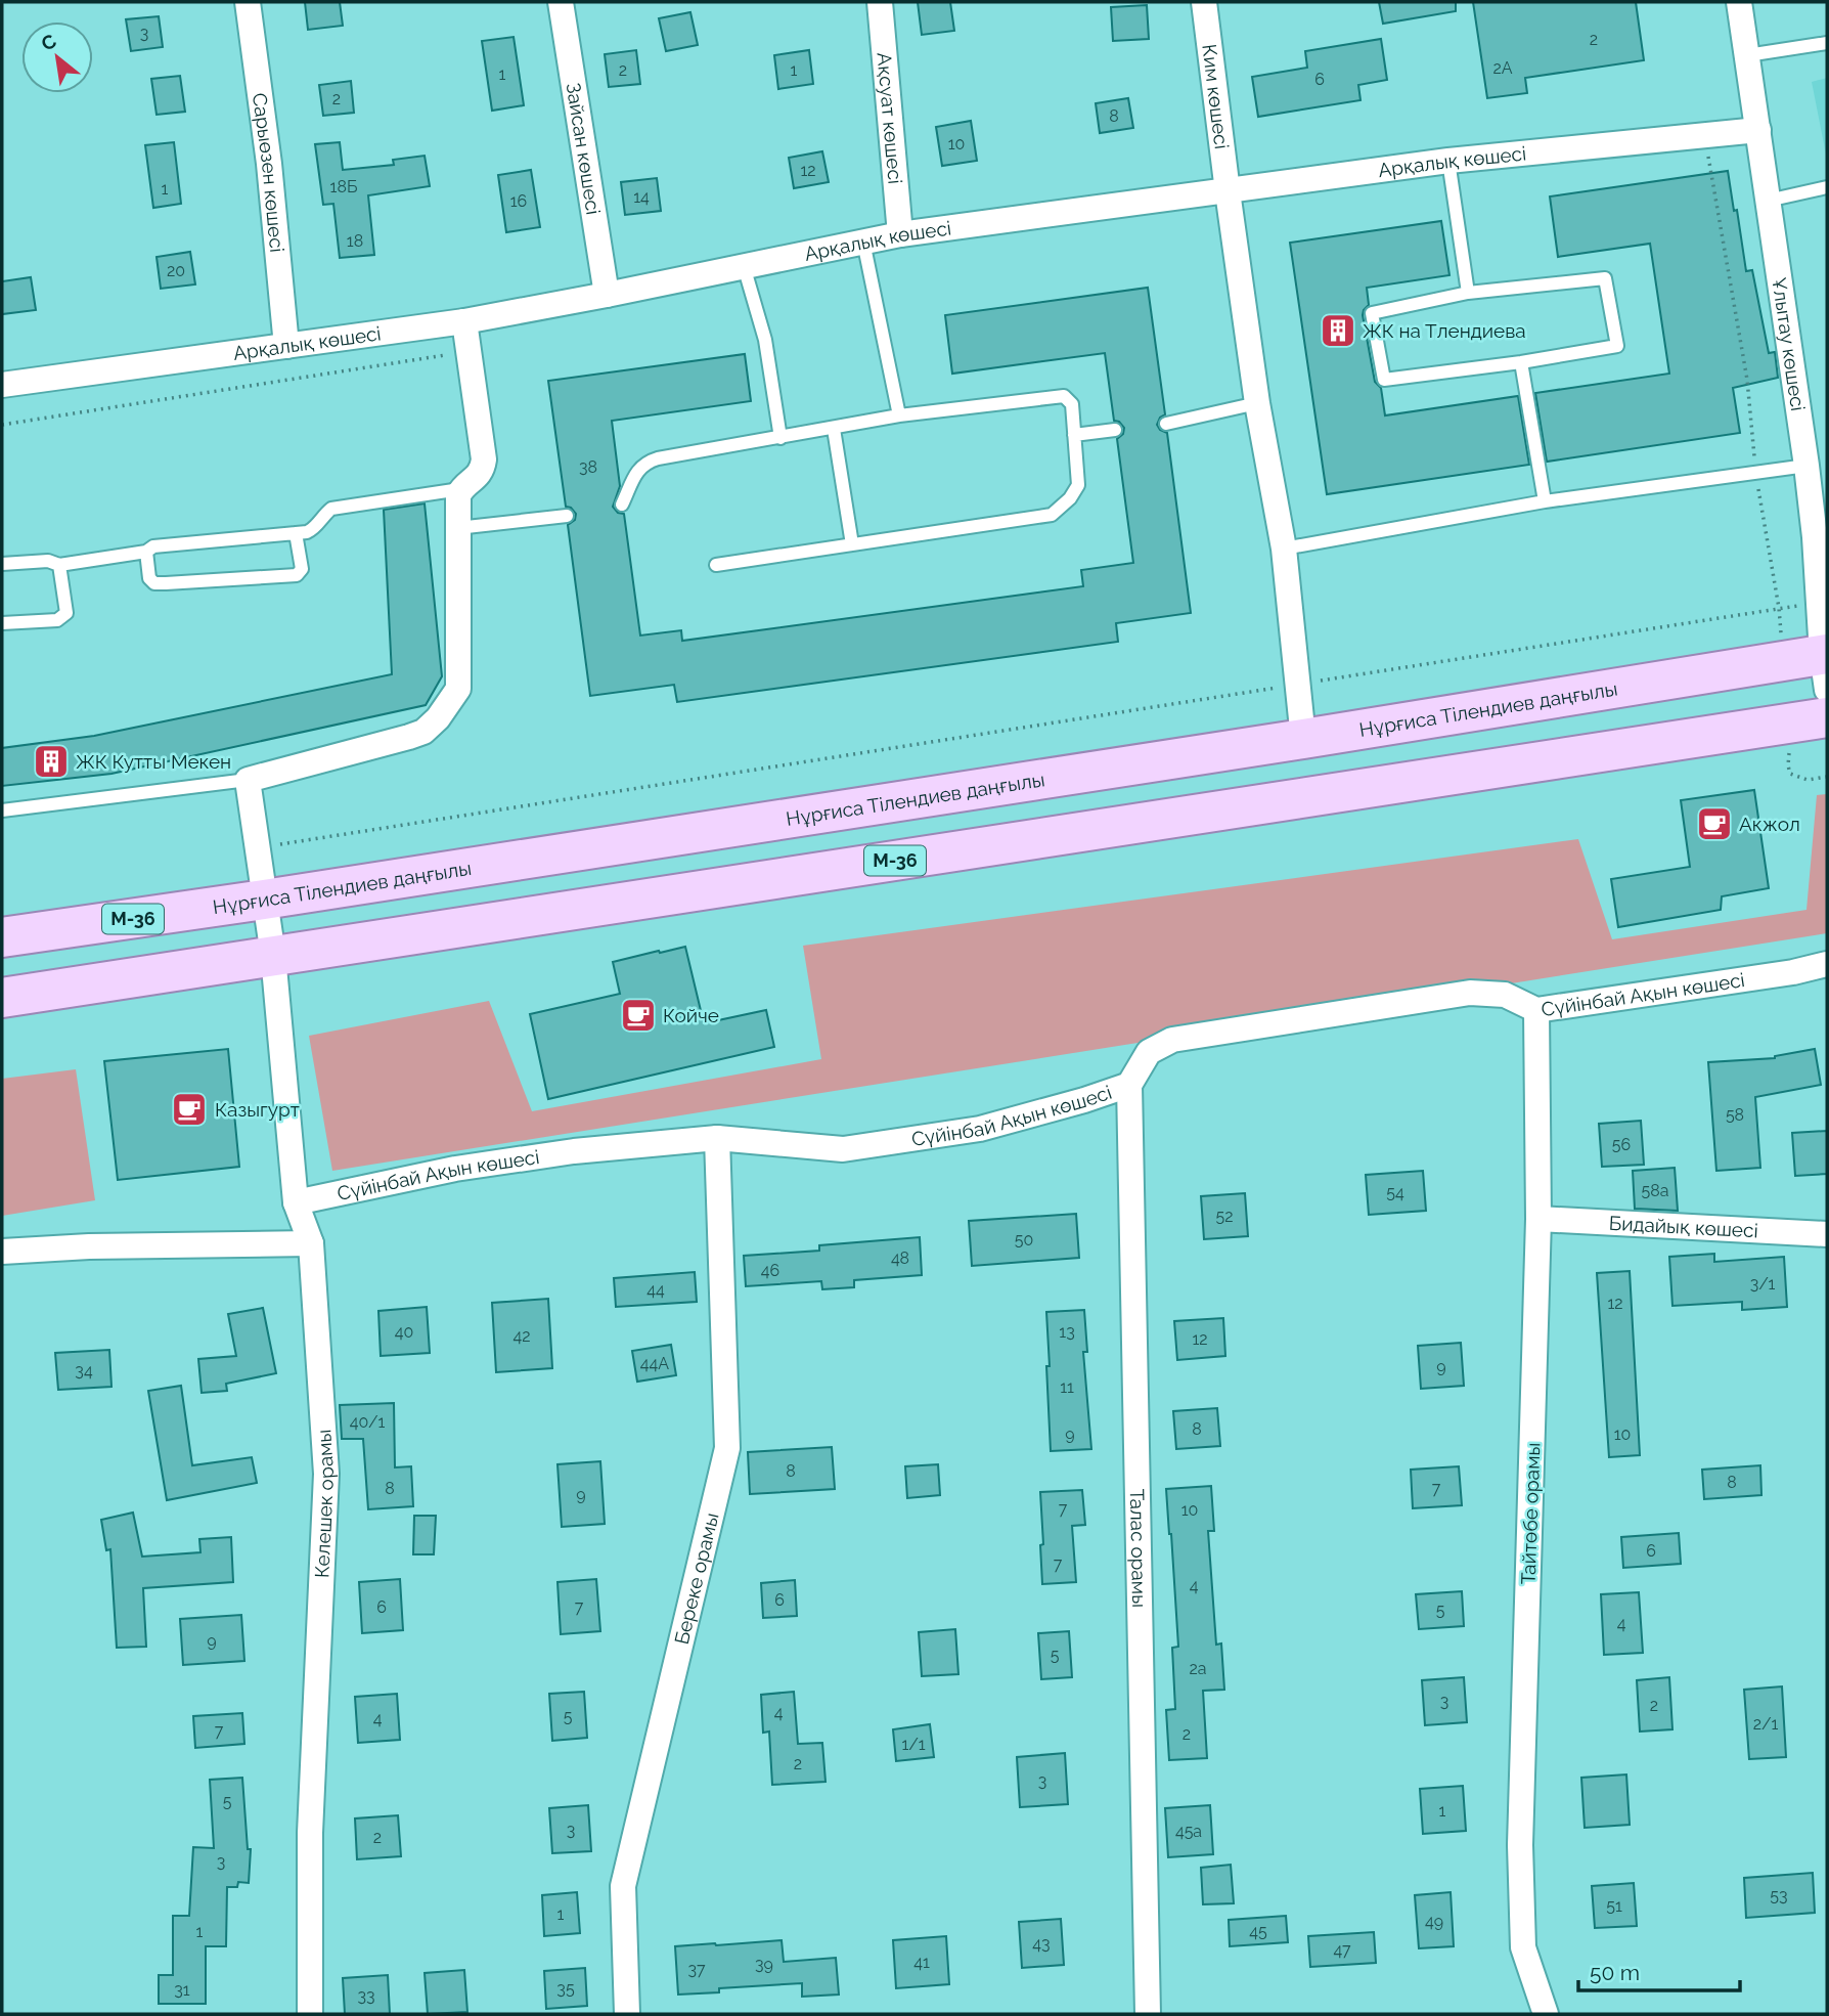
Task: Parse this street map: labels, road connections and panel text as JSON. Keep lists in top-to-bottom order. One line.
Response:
{"streets":{"main road":["Нұрғиса Тілендиев даңғылы","M-36"],"street":["Ким көшесі","Ақсуат көшесі","Зайсан көшесі","Арқалық көшесі","Сарыөзен көшесі","Ұлытау көшесі","Сүйінбай Ақын көшесі","Бидайық көшесі","Келешек орамы","Тайтөбе орамы","Талас орамы","Береке орамы"]},"crossings":[["Ким көшесі","Арқалық көшесі"],["Ким көшесі","Нұрғиса Тілендиев даңғылы"],["Ақсуат көшесі","Арқалық көшесі"],["Зайсан көшесі","Арқалық көшесі"],["Арқалық көшесі","Сарыөзен көшесі"],["Арқалық көшесі","Ұлытау көшесі"],["Ұлытау көшесі","Нұрғиса Тілендиев даңғылы"],["M-36","Келешек орамы"],["Сүйінбай Ақын көшесі","Келешек орамы"],["Сүйінбай Ақын көшесі","Тайтөбе орамы"],["Сүйінбай Ақын көшесі","Талас орамы"],["Сүйінбай Ақын көшесі","Береке орамы"],["Бидайық көшесі","Тайтөбе орамы"]],"places":{"building":["ЖК на Тлендиева","ЖК Кутты Мекен"],"cafe":["Акжол","Койче","Казыгурт"]},"house_numbers":["3","2","2А","2","1","1","6","2","8","10","12","18Б","1","14","16","18","20","38","58","56","58а","54","52","50","48","46","3/1","44","12","40","13","42","12","44А","9","34","11","40/1","8","9","10","8","8","8","7","9","7","10","6","7","4","6","6","7","5","4","9","5","2а","3","2","4","5","4","2/1","7","2","1/1","2","3","5","1","3","45а","2","3","53","51","1","49","1","45","43","47","41","39","37","35","31","33"],"scale_bar":"50 m","north":"top left"}
